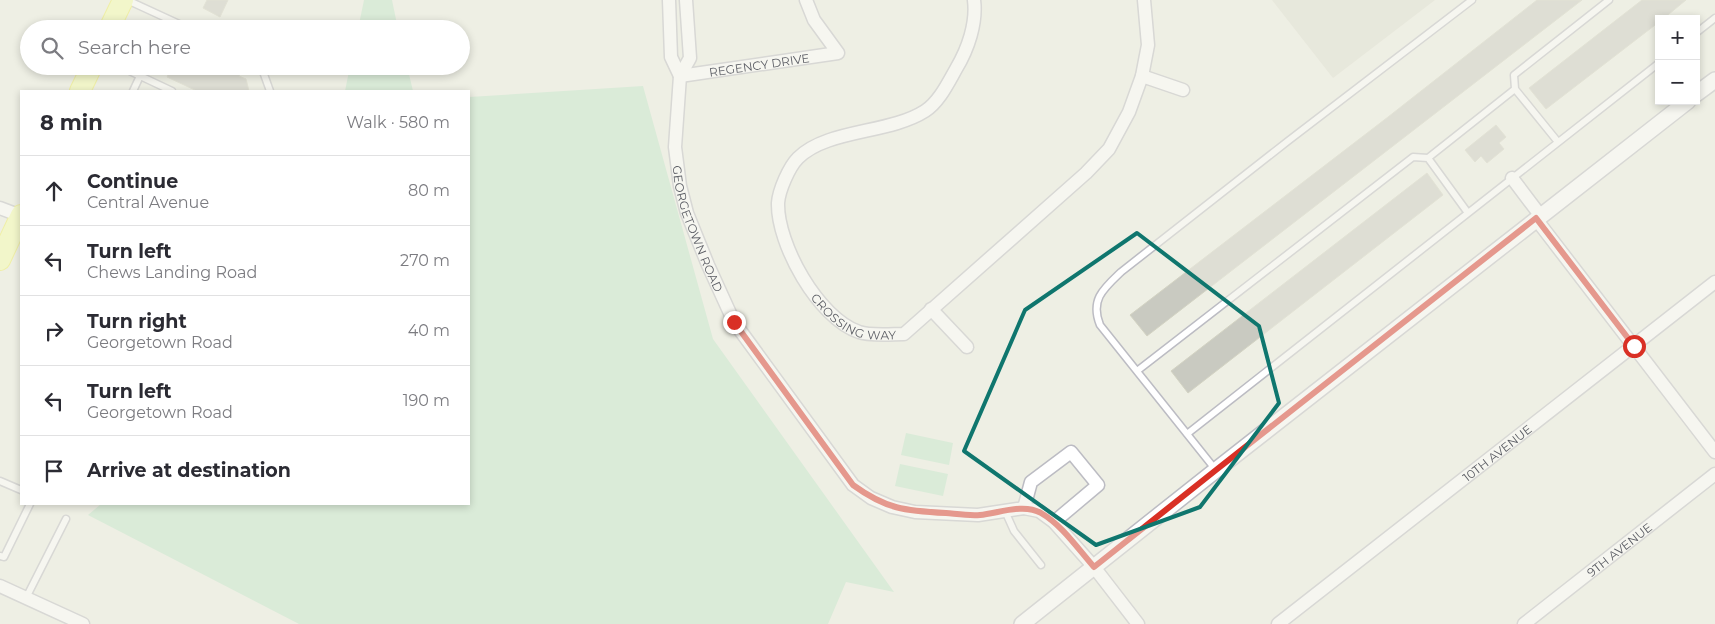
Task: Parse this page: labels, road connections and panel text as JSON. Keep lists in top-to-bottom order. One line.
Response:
{"streets":{"street":["REGENCY DRIVE","GEORGETOWN ROAD","CROSSING WAY","10TH AVENUE","9TH AVENUE"]},"crossings":[["REGENCY DRIVE","GEORGETOWN ROAD"]],"page":{"map_buttons":["+","−"],"search":"Search here","heading":["8 min","Walk · 580 m"],"list":[["Continue","Central Avenue","80 m"],["Turn left","Chews Landing Road","270 m"],["Turn right","Georgetown Road","40 m"],["Turn left","Georgetown Road","190 m"],"Arrive at destination"]}}
